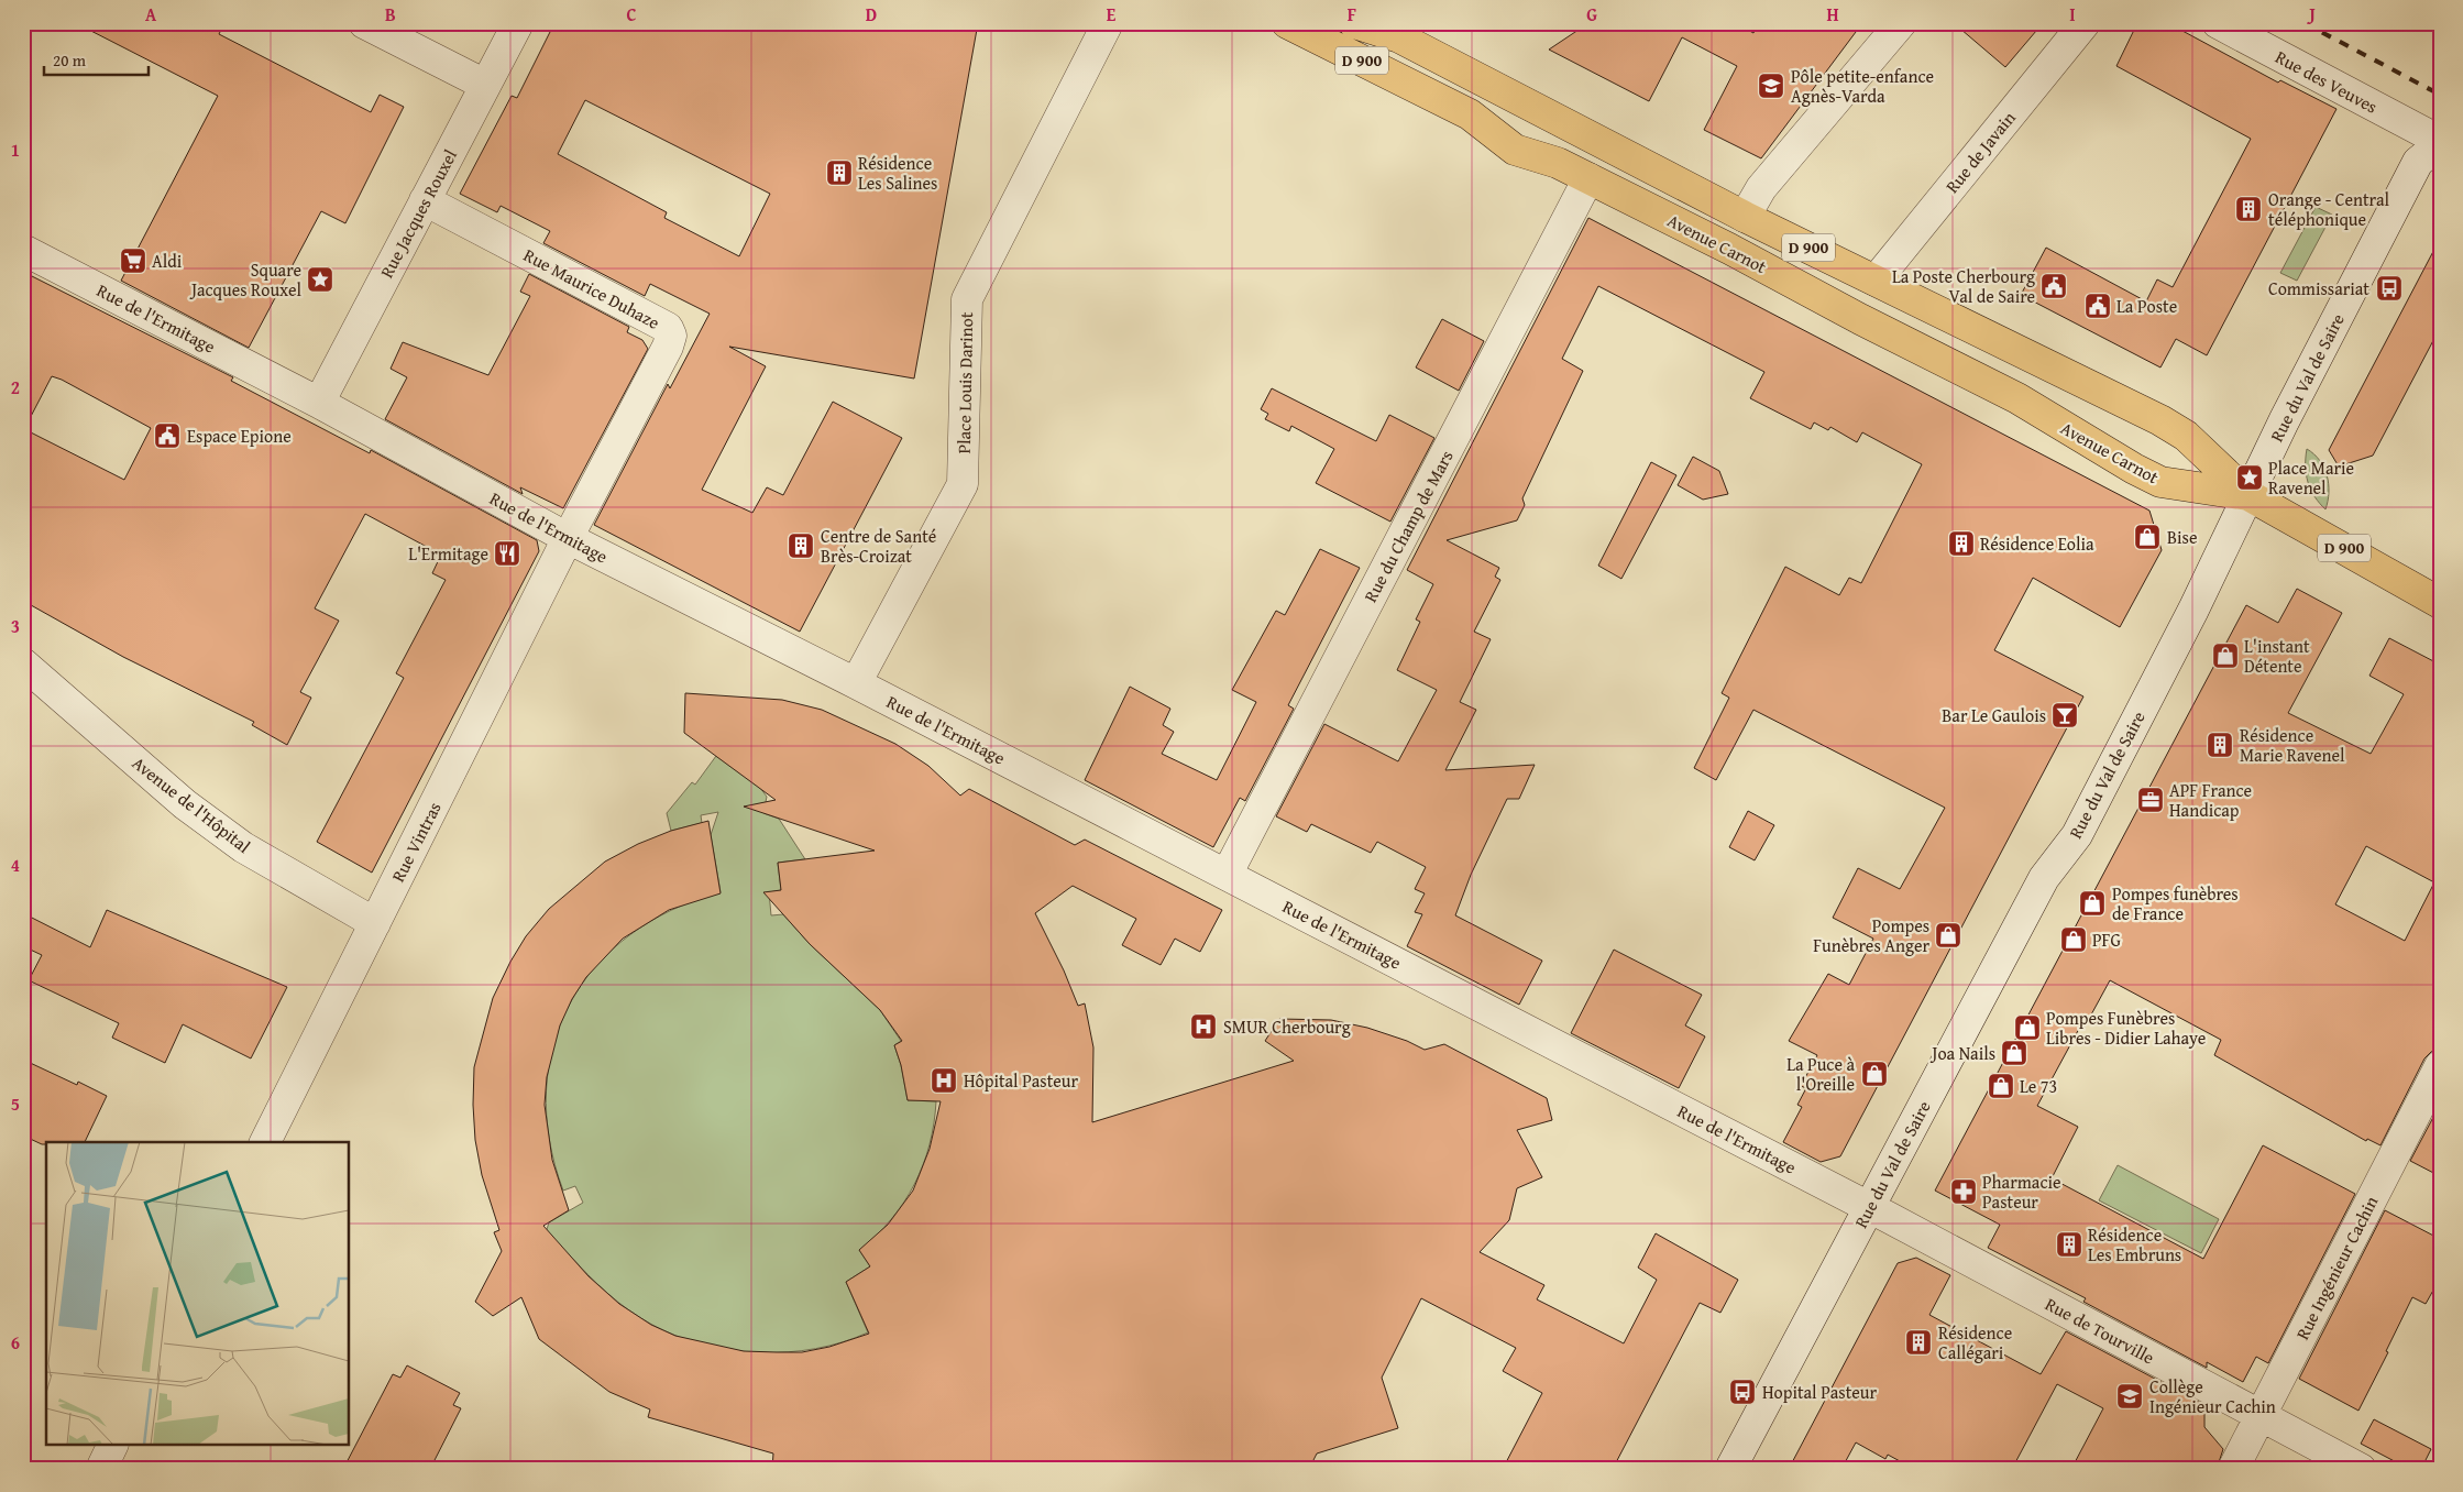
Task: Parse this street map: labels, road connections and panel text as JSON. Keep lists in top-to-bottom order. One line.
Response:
{"streets":{"main road":["D 900","Avenue Carnot"],"street":["Rue des Veuves","Rue de Javain","Rue Jacques Rouxel","Rue Maurice Duhaze","Rue de l'Ermitage","Rue du Val de Saire","Place Louis Darinot","Rue du Champ de Mars","Avenue de l'Hôpital","Rue Vintras","Rue Ingénieur Cachin","Rue de Tourville"]},"crossings":[["D 900","Avenue Carnot"],["D 900","Rue du Val de Saire"],["Rue des Veuves","Rue du Val de Saire"],["Rue de Javain","Avenue Carnot"],["Rue Jacques Rouxel","Rue Maurice Duhaze"],["Rue Jacques Rouxel","Rue de l'Ermitage"],["Avenue Carnot","Rue du Val de Saire"],["Avenue Carnot","Rue du Champ de Mars"],["Rue Maurice Duhaze","Rue de l'Ermitage"],["Rue Maurice Duhaze","Rue Vintras"],["Rue de l'Ermitage","Rue du Val de Saire"],["Rue de l'Ermitage","Place Louis Darinot"],["Rue de l'Ermitage","Rue du Champ de Mars"],["Rue de l'Ermitage","Rue Vintras"],["Rue de l'Ermitage","Rue de Tourville"],["Rue du Val de Saire","Rue de Tourville"],["Avenue de l'Hôpital","Rue Vintras"],["Rue Ingénieur Cachin","Rue de Tourville"]],"places":{"school or university":["Pôle petite-enfance Agnès-Varda","Collège Ingénieur Cachin"],"building":["Résidence Les Salines","Orange - Central téléphonique","Résidence Eolia","Centre de Santé Brès-Croizat","Résidence Marie Ravenel","Résidence Les Embruns","Résidence Callégari"],"supermarket":["Aldi"],"place":["Square Jacques Rouxel","Place Marie Ravenel"],"public building":["La Poste Cherbourg Val de Saire","La Poste","Espace Epione"],"bus stop":["Commissariat","Hopital Pasteur"],"shop":["Bise","L'instant Détente","Pompes funèbres de France","Pompes Funèbres Anger","PFG","Pompes Funèbres Libres - Didier Lahaye","Joa Nails","La Puce à l'Oreille","Le 73"],"restaurant":["L'Ermitage"],"bar":["Bar Le Gaulois"],"office":["APF France Handicap"],"hospital":["SMUR Cherbourg","Hôpital Pasteur"],"pharmacy":["Pharmacie Pasteur"]},"scale_bar":"20 m","grid":{"columns":["A","B","C","D","E","F","G","H","I","J"],"rows":["1","2","3","4","5","6"]}}
